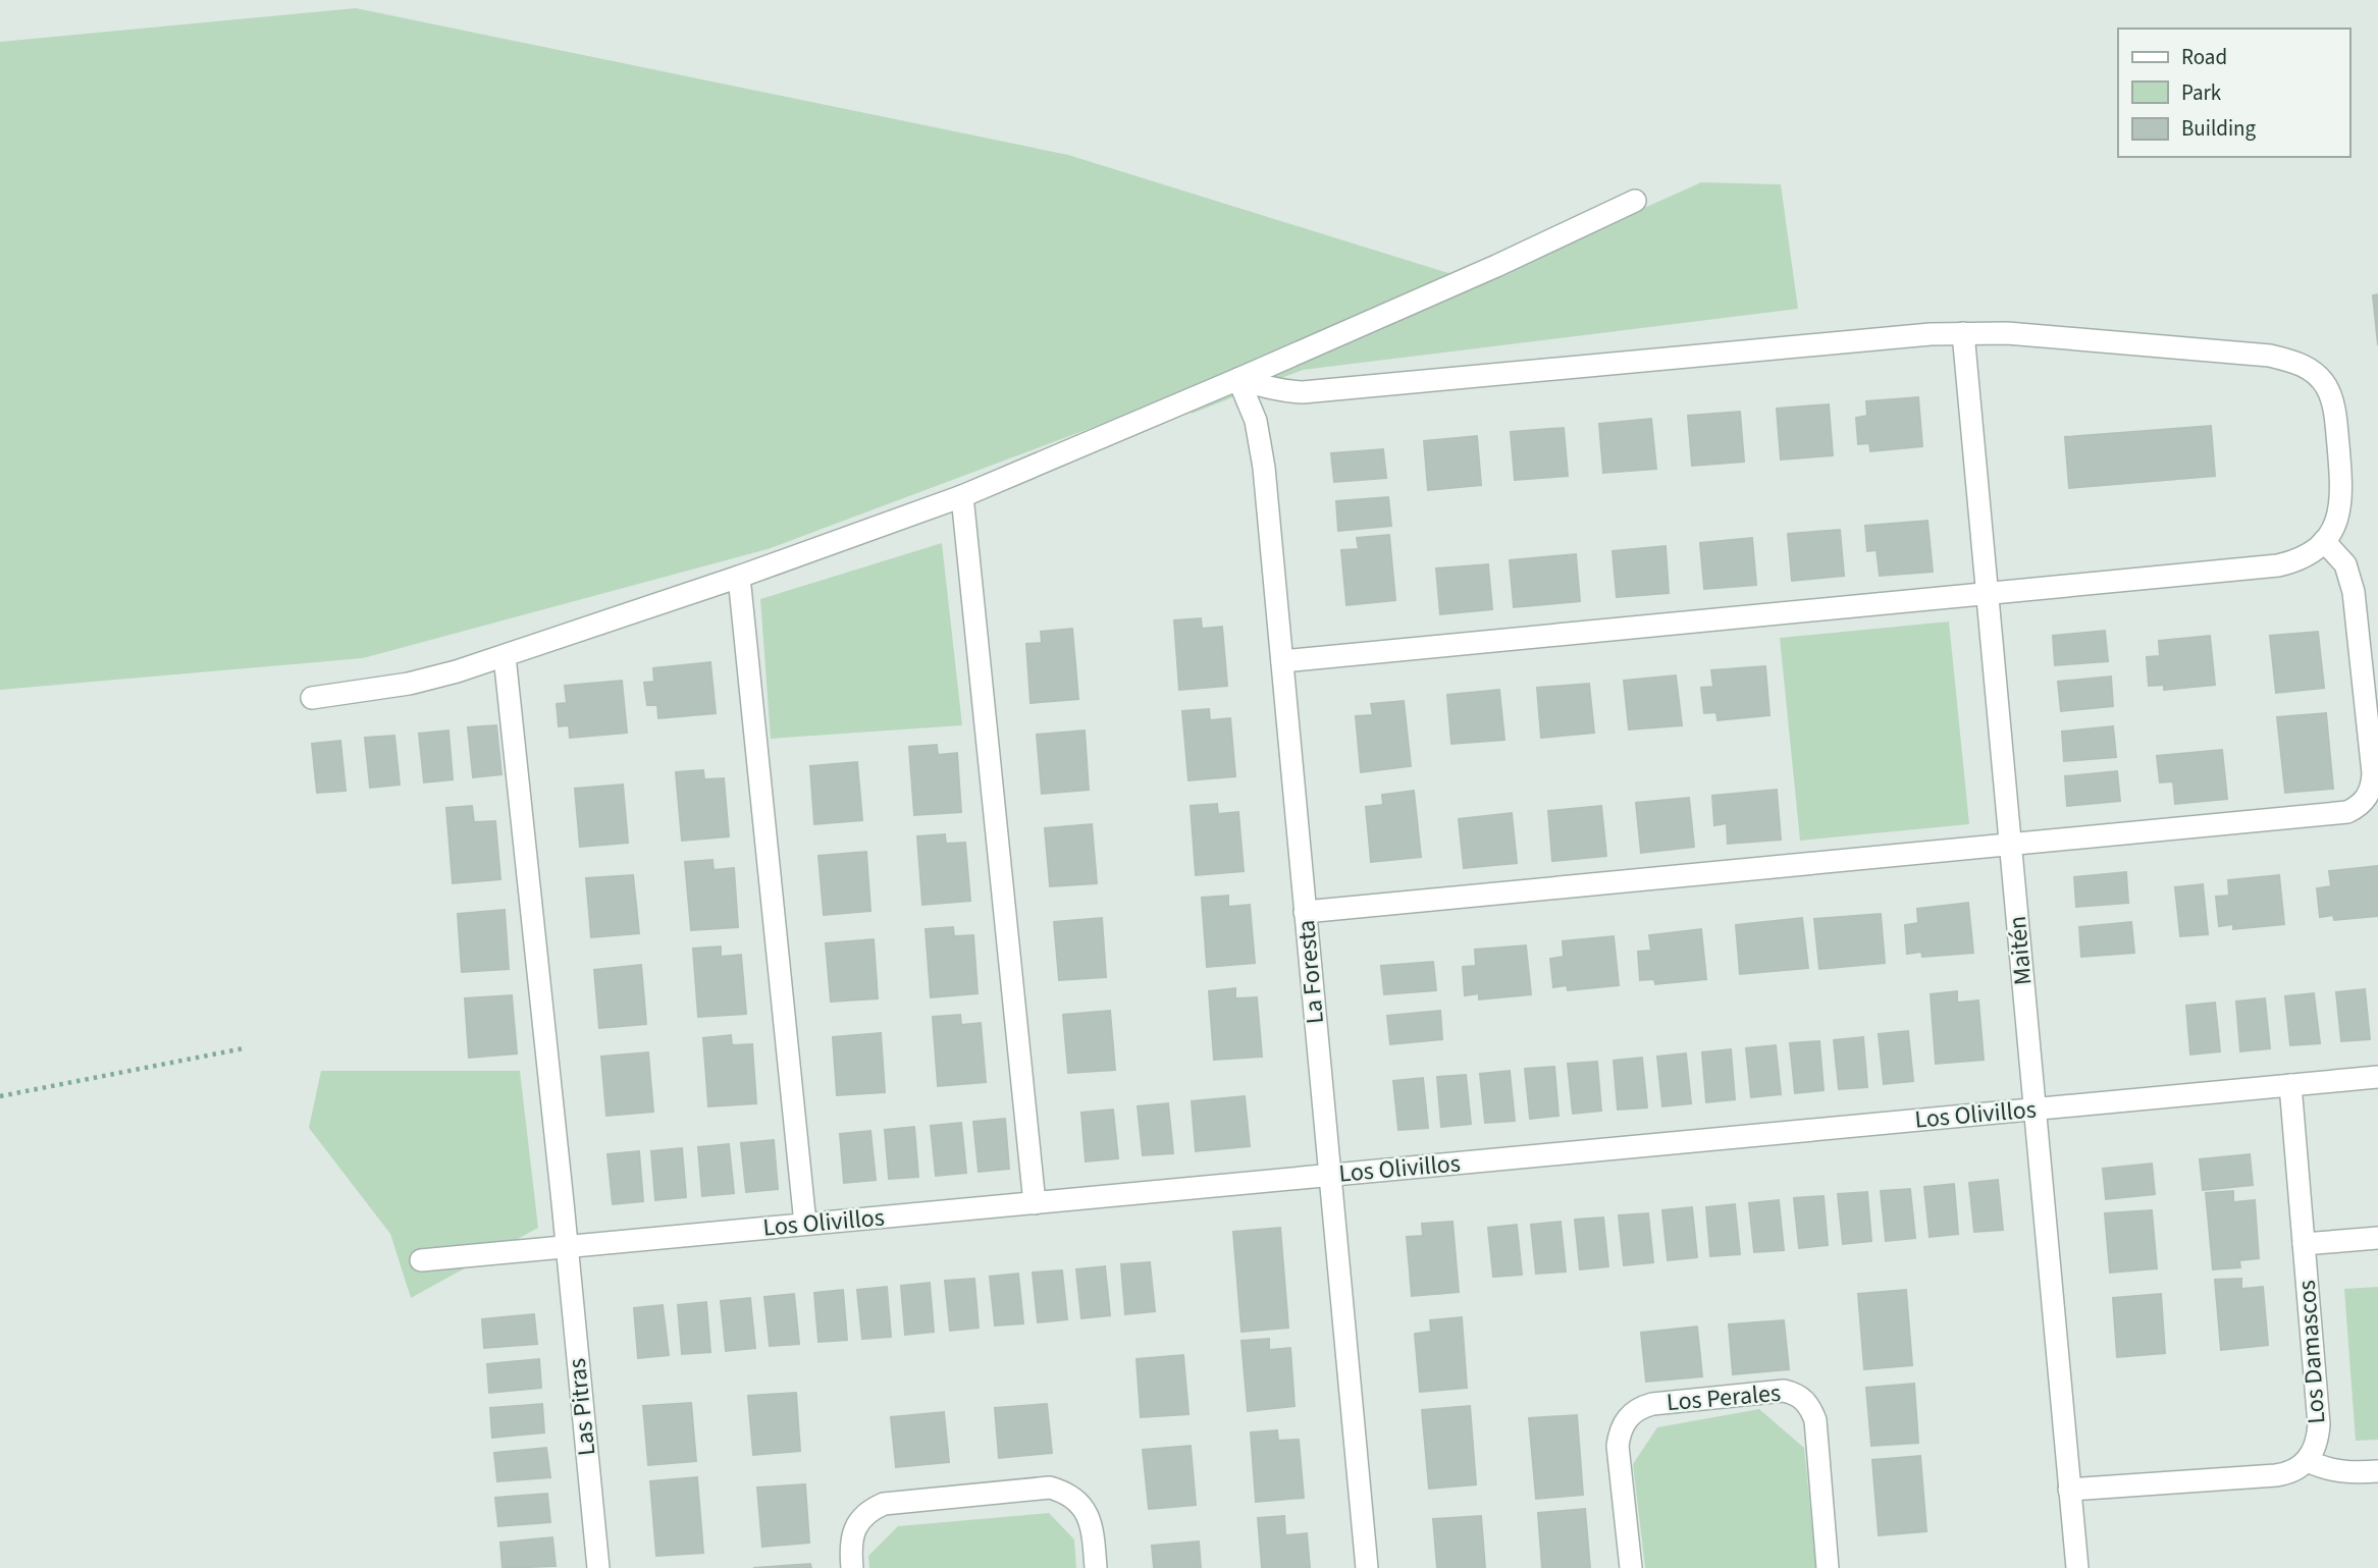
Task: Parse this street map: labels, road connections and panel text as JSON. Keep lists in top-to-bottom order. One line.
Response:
{"streets":{"street":["Maitén","La Foresta","Los Olivillos","Los Damascos","Los Perales","Las Pitras"]},"crossings":[["Maitén","Los Olivillos"],["Maitén","Los Damascos"],["La Foresta","Los Olivillos"],["Los Olivillos","Los Damascos"],["Los Olivillos","Las Pitras"]],"legend":["Road","Park","Building"]}
